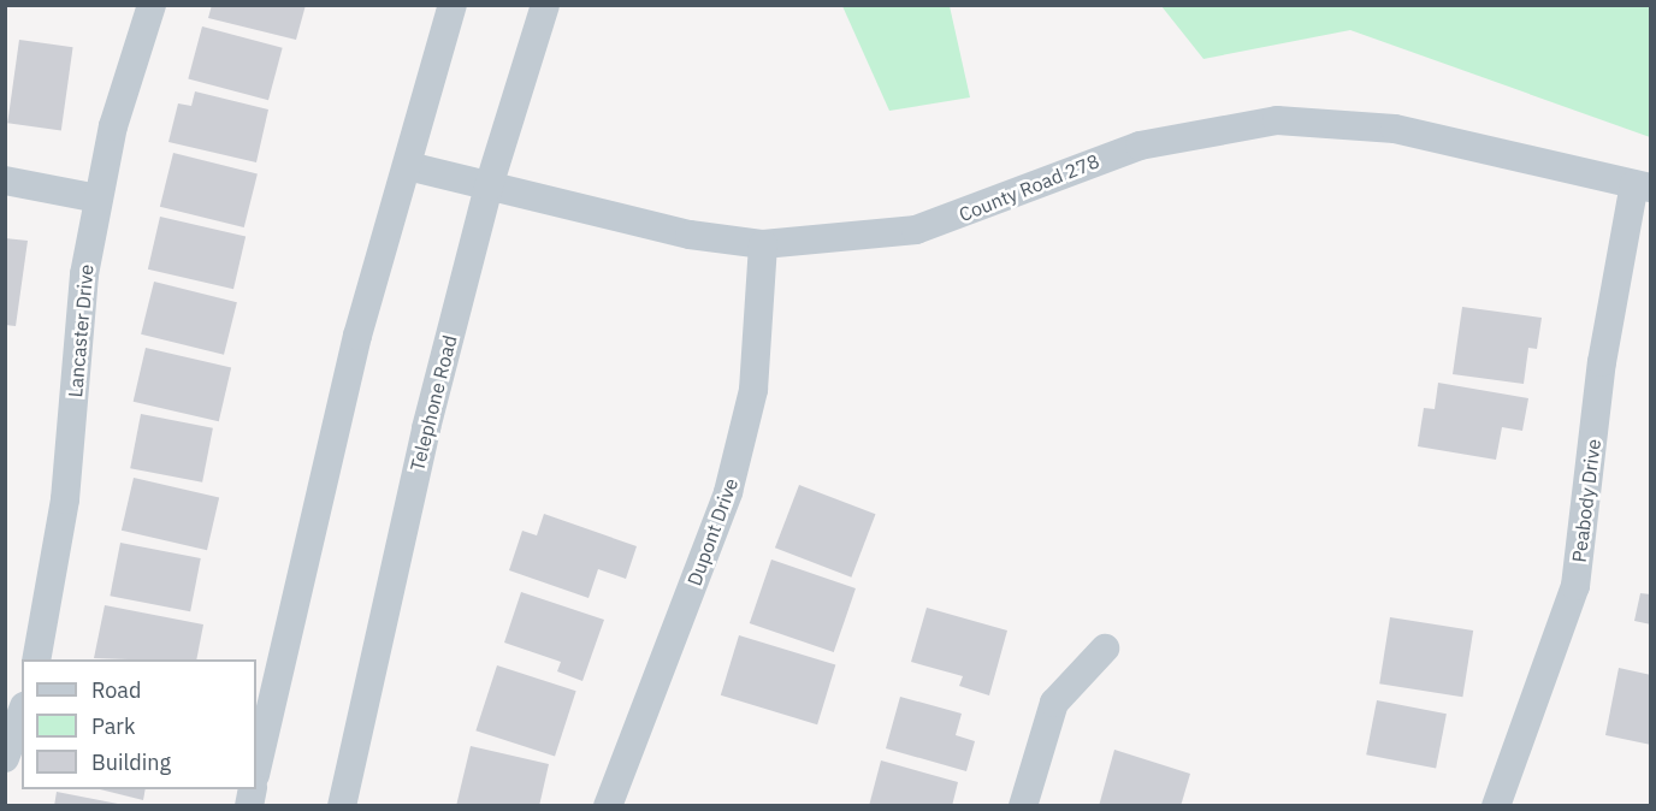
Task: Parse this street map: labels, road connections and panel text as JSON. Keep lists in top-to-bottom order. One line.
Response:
{"streets":{"street":["County Road 278","Lancaster Drive","Telephone Road","Peabody Drive","Dupont Drive"]},"crossings":[["County Road 278","Telephone Road"],["County Road 278","Peabody Drive"],["County Road 278","Dupont Drive"]],"legend":["Road","Park","Building"]}
